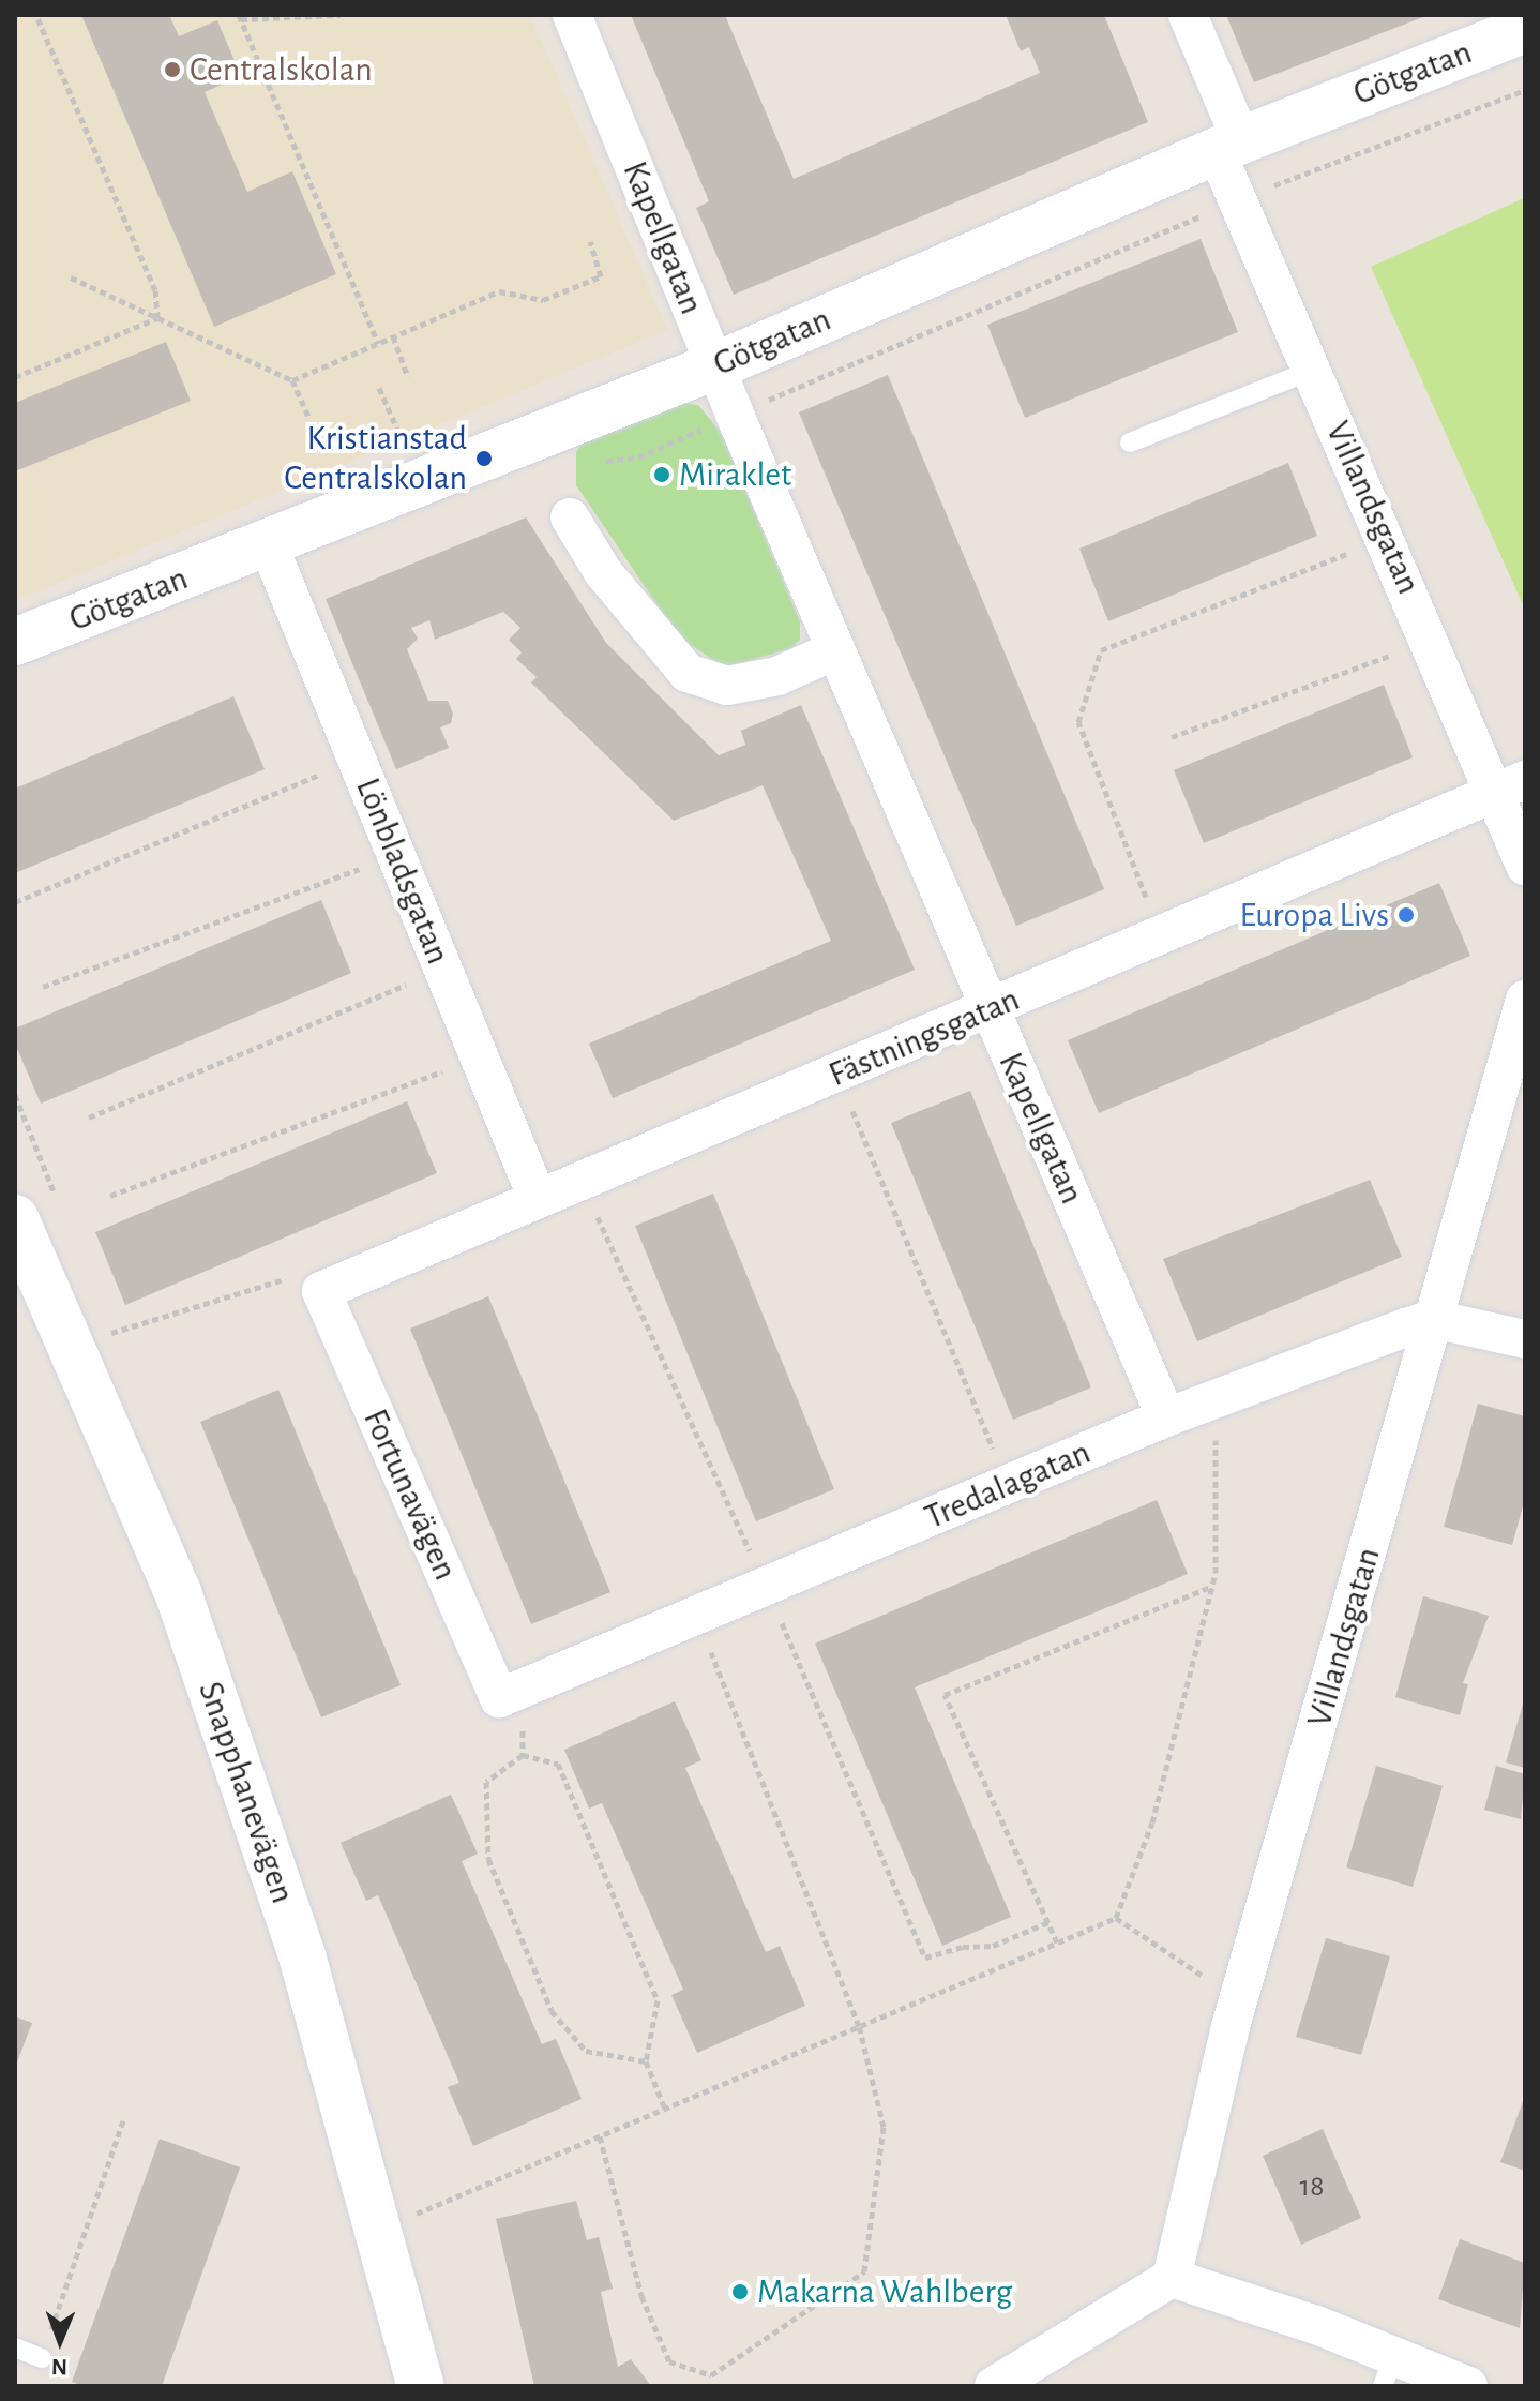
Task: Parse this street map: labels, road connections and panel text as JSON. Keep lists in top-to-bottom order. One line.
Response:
{"streets":{"street":["Götgatan","Kapellgatan","Villandsgatan","Lönbladsgatan","Fästningsgatan","Tredalagatan","Fortunavägen","Snapphanevägen"]},"crossings":[["Götgatan","Kapellgatan"],["Götgatan","Villandsgatan"],["Götgatan","Lönbladsgatan"],["Kapellgatan","Fästningsgatan"],["Kapellgatan","Tredalagatan"],["Villandsgatan","Fästningsgatan"],["Villandsgatan","Tredalagatan"],["Lönbladsgatan","Fästningsgatan"],["Fästningsgatan","Fortunavägen"],["Tredalagatan","Fortunavägen"]],"places":["Centralskolan","Kristianstad Centralskolan","Miraklet","Europa Livs","Makarna Wahlberg"],"house_numbers":["18"],"north":"bottom"}
